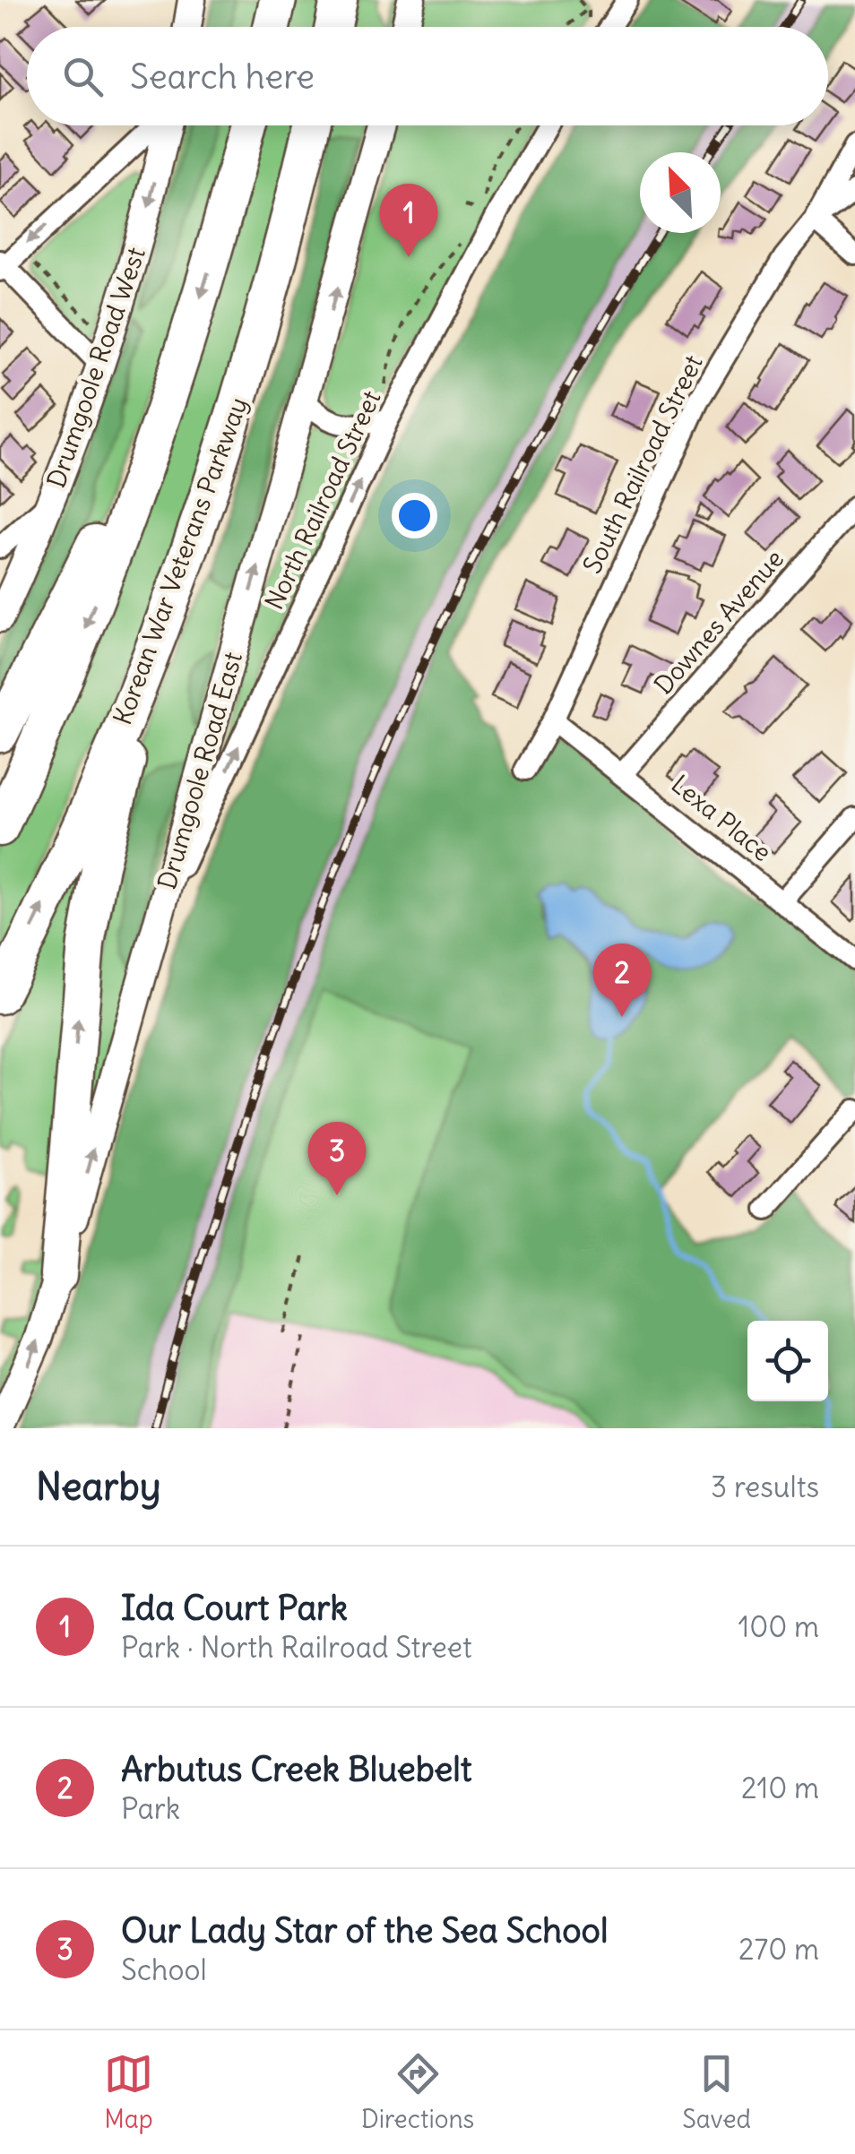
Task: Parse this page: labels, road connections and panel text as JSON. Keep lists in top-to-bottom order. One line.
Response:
{"streets":{"highway":["Korean War Veterans Parkway"],"main road":["Drumgoole Road West","Drumgoole Road East"],"street":["South Railroad Street","North Railroad Street","Downes Avenue","Lexa Place"]},"crossings":[["South Railroad Street","Lexa Place"],["North Railroad Street","Drumgoole Road East"],["Downes Avenue","Lexa Place"]],"one_way":["Drumgoole Road West","North Railroad Street","Drumgoole Road East"],"north":"top left","page":{"search":"Search here","pins":["1","2","3"],"heading":["Nearby","3 results"],"list":[{"mark":"1","name":"Ida Court Park","note":"Park · North Railroad Street","value":"100 m"},{"mark":"2","name":"Arbutus Creek Bluebelt","note":"Park","value":"210 m"},{"mark":"3","name":"Our Lady Star of the Sea School","note":"School","value":"270 m"}],"nav":["Map","Directions","Saved"]}}
